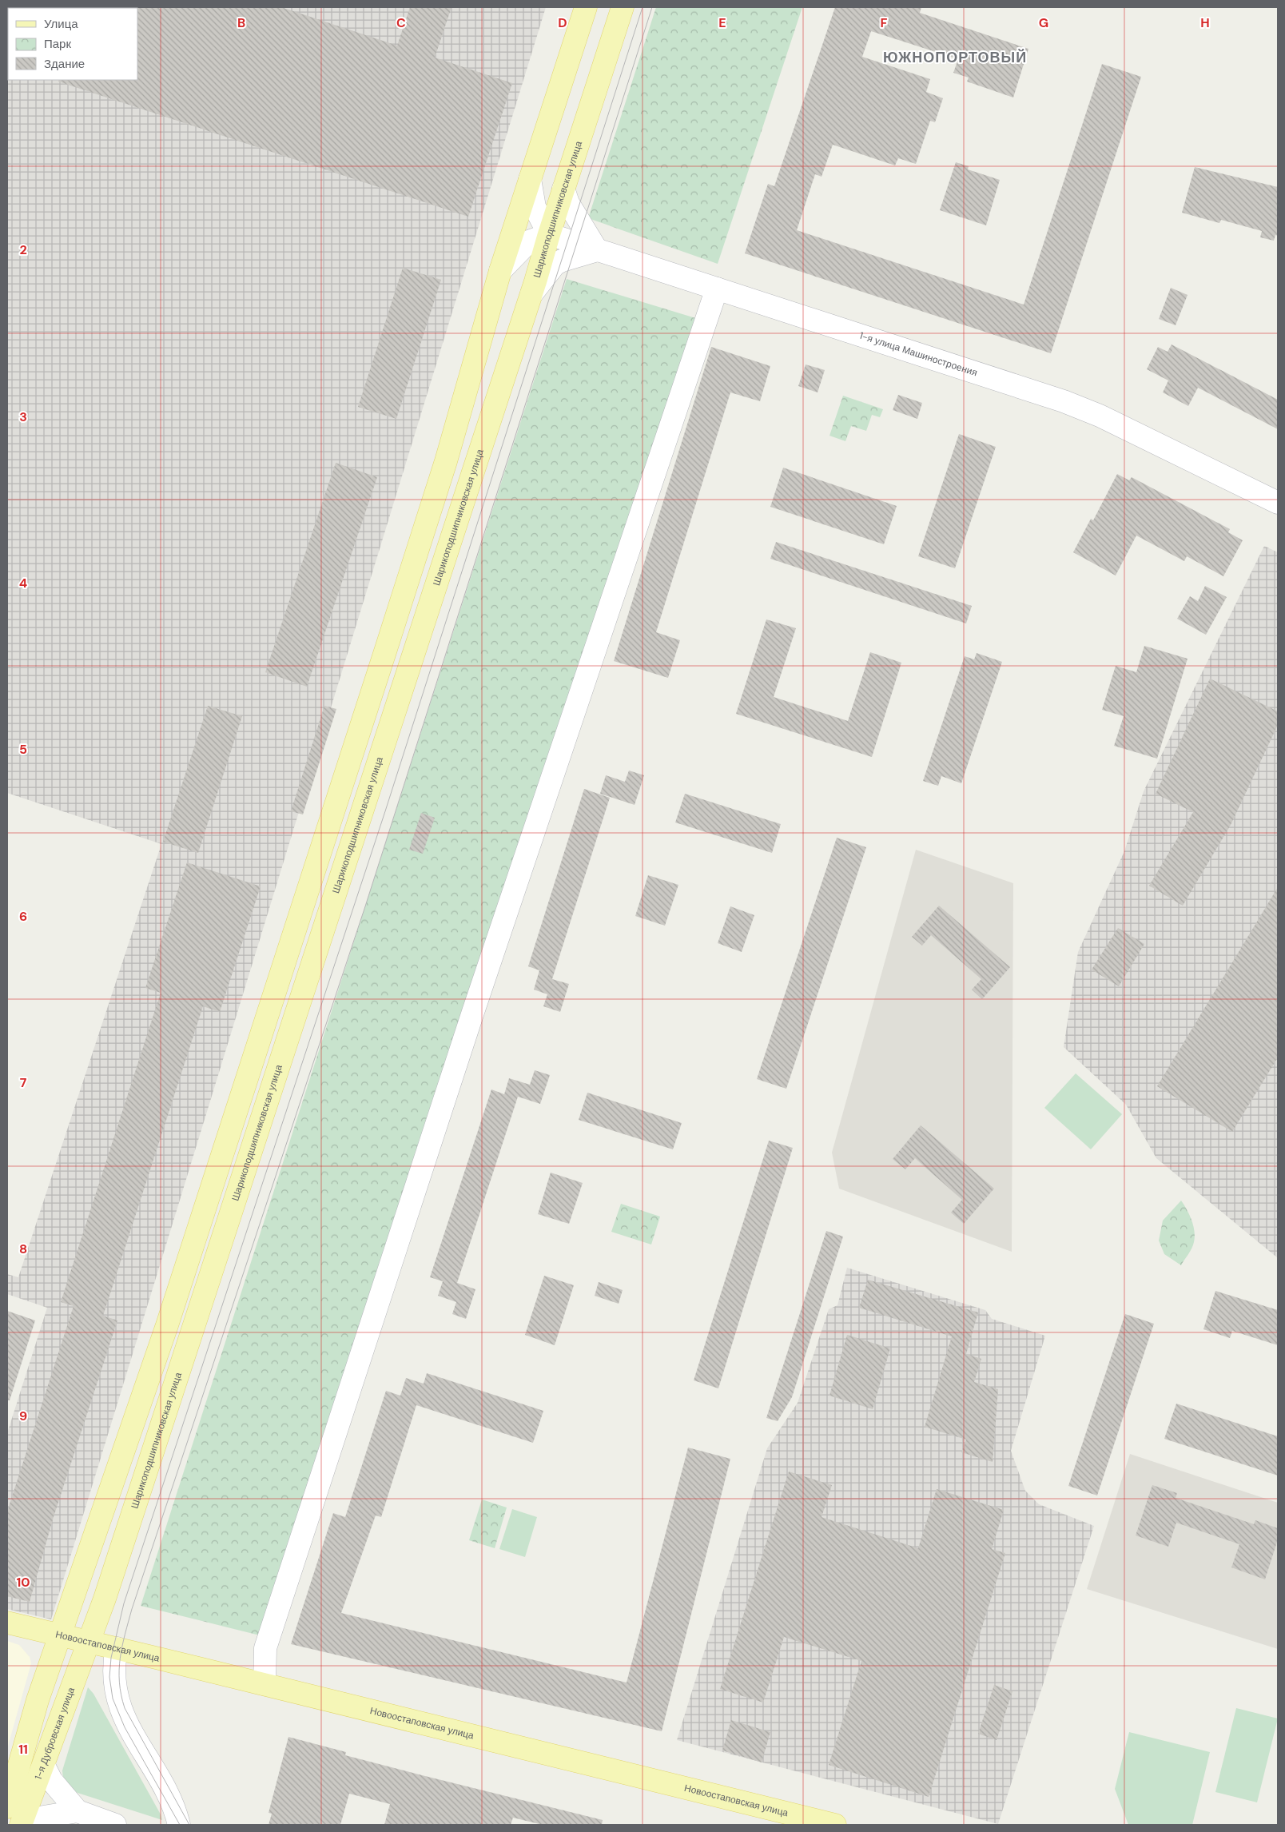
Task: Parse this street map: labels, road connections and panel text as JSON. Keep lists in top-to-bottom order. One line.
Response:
{"streets":{"main road":["Шарикоподшипниковская улица","Новоостаповская улица","1-я Дубровская улица"],"street":["1-я улица Машиностроения"]},"crossings":[["Шарикоподшипниковская улица","1-я улица Машиностроения"],["Шарикоподшипниковская улица","Новоостаповская улица"],["Шарикоподшипниковская улица","1-я Дубровская улица"],["Новоостаповская улица","1-я Дубровская улица"]],"districts":["ЮЖНОПОРТОВЫЙ"],"legend":["Улица","Парк","Здание"],"grid":{"columns":["B","C","D","E","F","G","H"],"rows":["2","3","4","5","6","7","8","9","10","11"]}}
